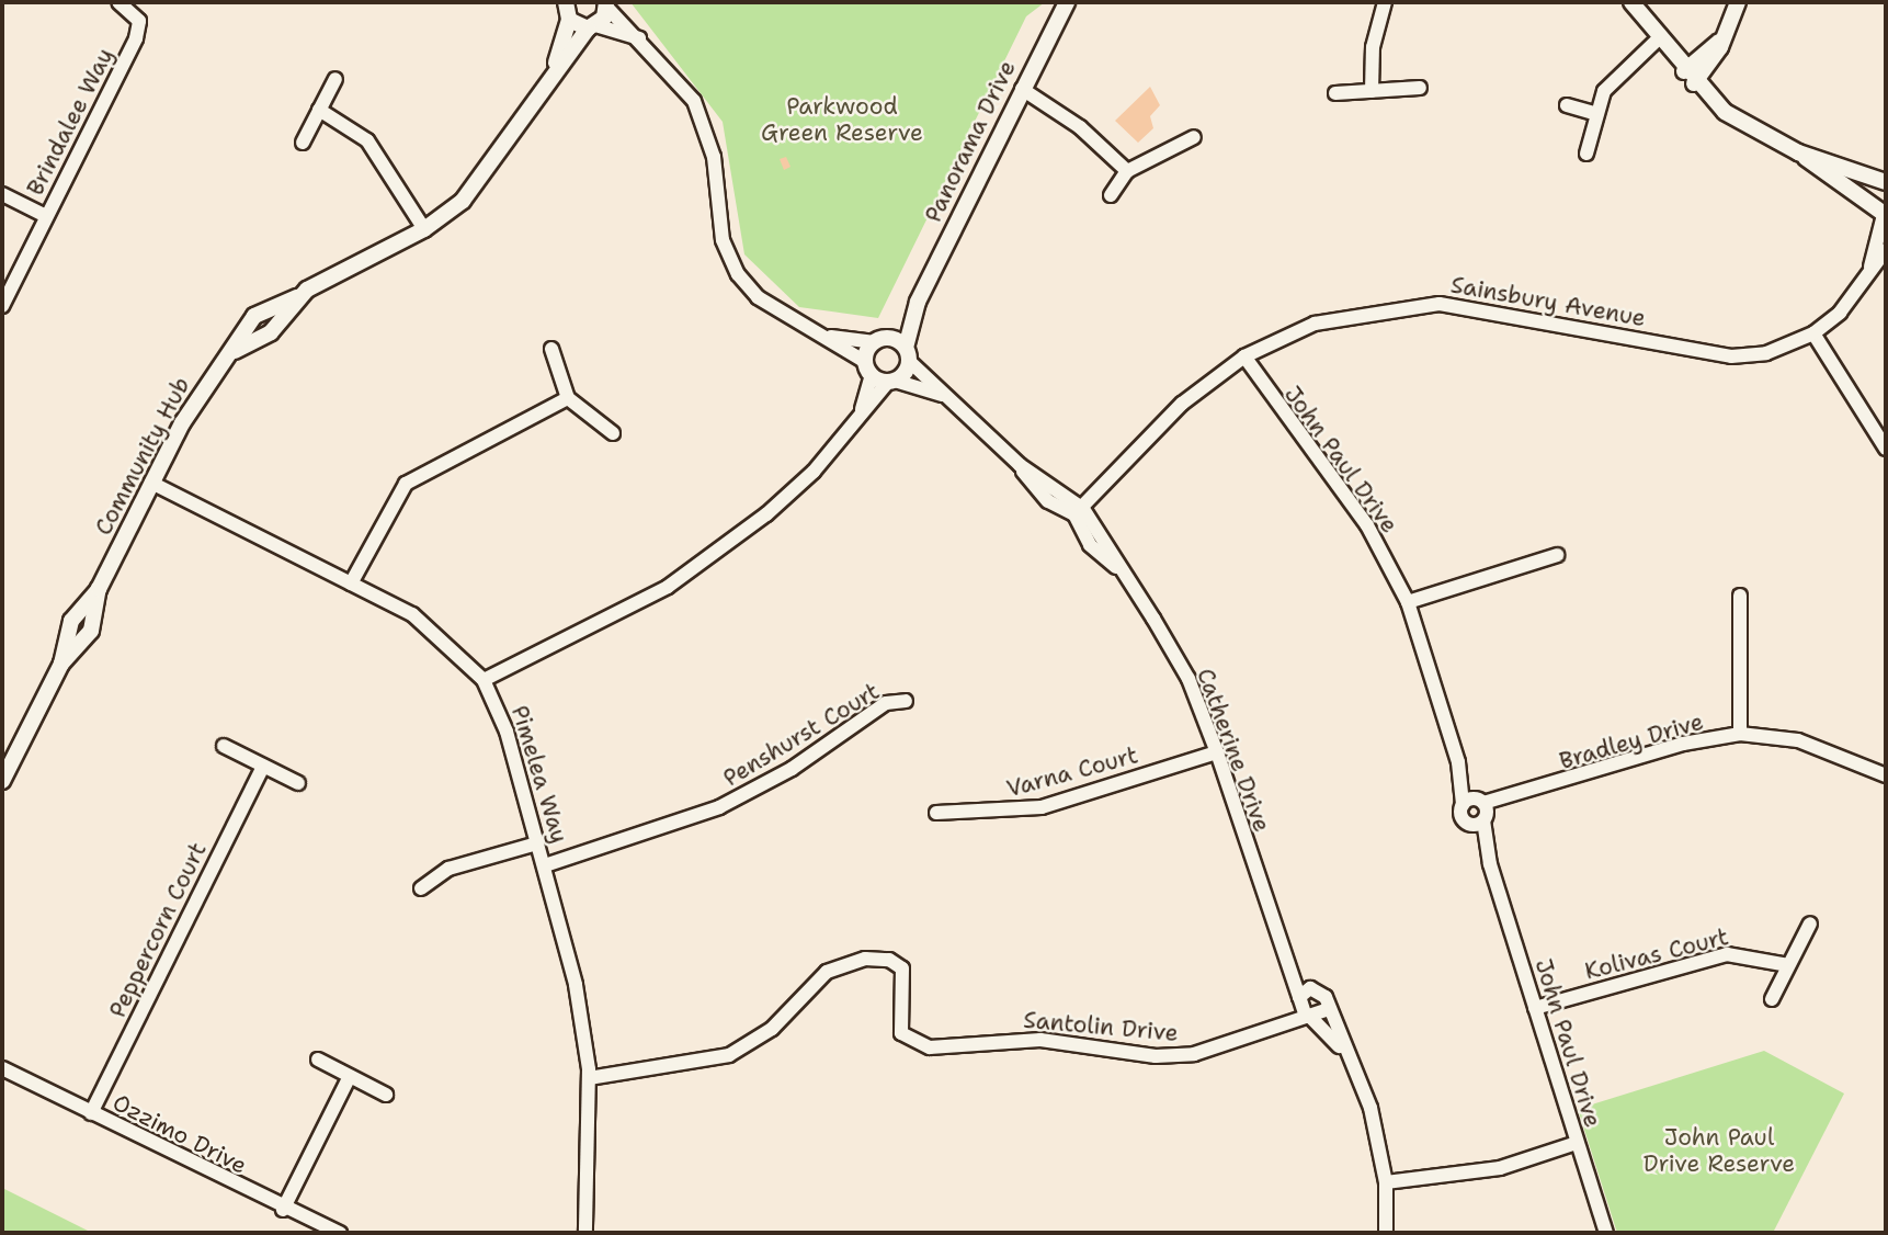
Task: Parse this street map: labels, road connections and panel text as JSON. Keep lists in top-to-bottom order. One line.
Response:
{"streets":{"street":["Brindalee Way","Panorama Drive","Sainsbury Avenue","Community Hub","John Paul Drive","Penshurst Court","Bradley Drive","Catherine Drive","Varna Court","Pimelea Way","Peppercorn Court","Kolivas Court","Santolin Drive","Ozzimo Drive"]},"crossings":[["Panorama Drive","Catherine Drive"],["Sainsbury Avenue","John Paul Drive"],["Sainsbury Avenue","Catherine Drive"],["Community Hub","Pimelea Way"],["John Paul Drive","Bradley Drive"],["John Paul Drive","Kolivas Court"],["Penshurst Court","Pimelea Way"],["Catherine Drive","Varna Court"],["Catherine Drive","Santolin Drive"],["Pimelea Way","Santolin Drive"],["Peppercorn Court","Ozzimo Drive"]],"parks":["Parkwood Green Reserve","John Paul Drive Reserve"]}
